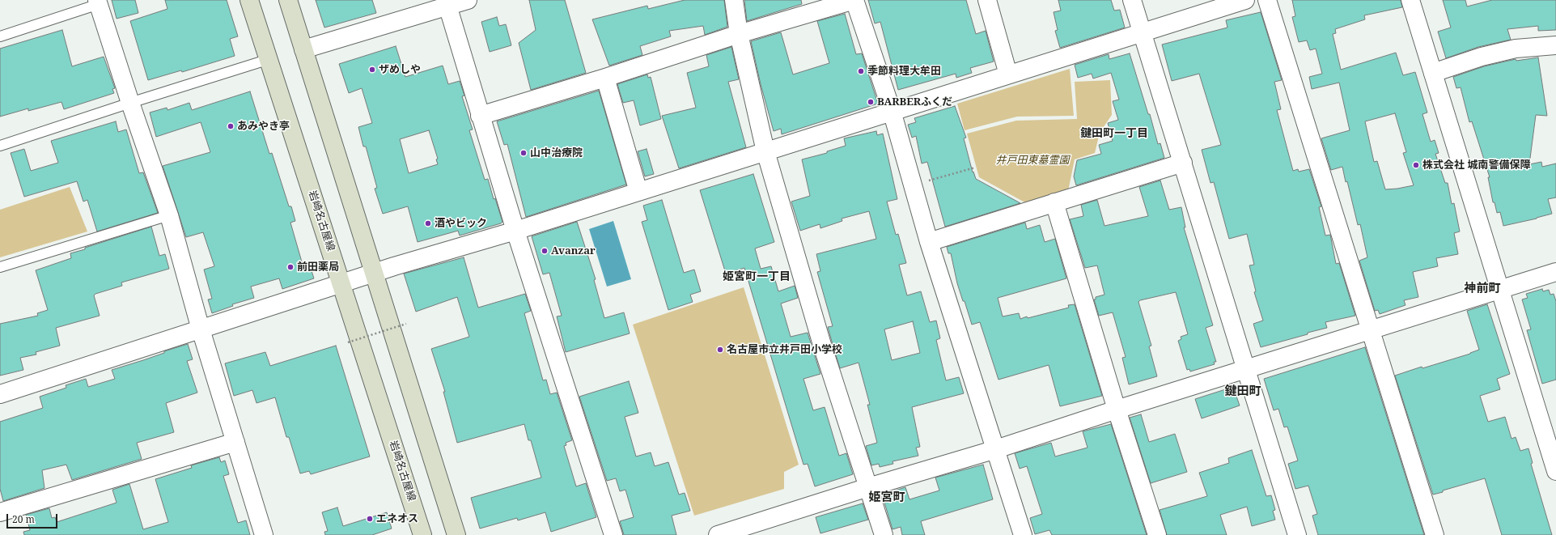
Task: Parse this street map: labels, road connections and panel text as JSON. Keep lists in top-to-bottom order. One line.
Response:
{"streets":{"main road":["岩崎名古屋線"]},"districts":["鍵田町一丁目","姫宮町一丁目","神前町","鍵田町","姫宮町"],"parks":["井戸田東墓霊園"],"places":["ザめしや","季節料理大牟田","BARBERふくだ","あみやき亭","山中治療院","株式会社 城南警備保障","酒やビック","Avanzar","前田薬局","名古屋市立井戸田小学校","エネオス"],"scale_bar":"20 m"}
